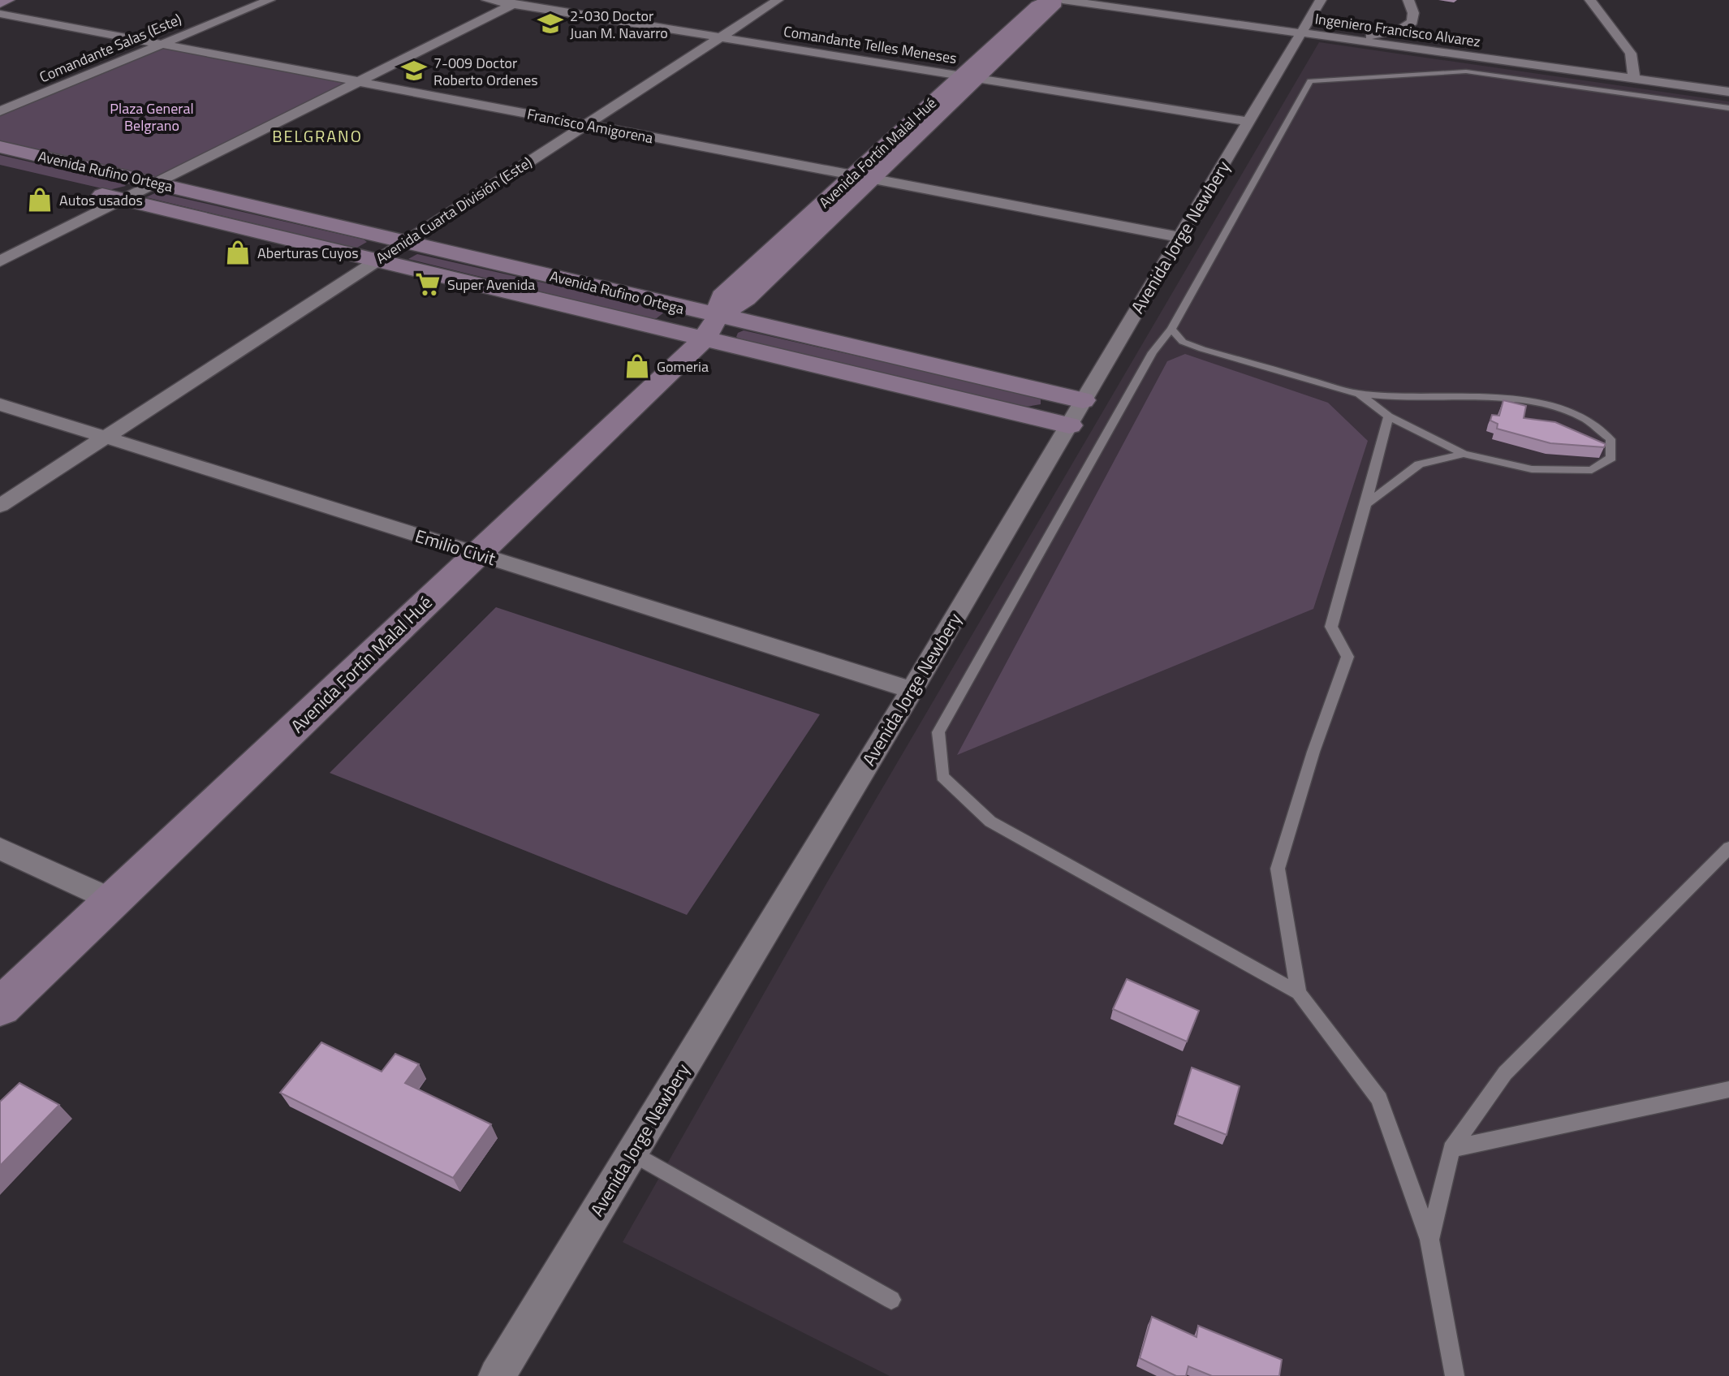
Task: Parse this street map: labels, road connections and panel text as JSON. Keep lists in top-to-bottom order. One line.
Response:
{"streets":{"main road":["Avenida Fortín Malal Hué","Avenida Rufino Ortega"],"street":["Ingeniero Francisco Alvarez","Comandante Telles Meneses","Comandante Salas (Este)","Francisco Amigorena","Avenida Cuarta División (Este)","Avenida Jorge Newbery","Emilio Civit"]},"crossings":[["Ingeniero Francisco Alvarez","Avenida Jorge Newbery"],["Comandante Telles Meneses","Avenida Fortín Malal Hué"],["Comandante Telles Meneses","Avenida Cuarta División (Este)"],["Comandante Telles Meneses","Avenida Jorge Newbery"],["Comandante Salas (Este)","Francisco Amigorena"],["Francisco Amigorena","Avenida Fortín Malal Hué"],["Francisco Amigorena","Avenida Cuarta División (Este)"],["Francisco Amigorena","Avenida Jorge Newbery"],["Avenida Fortín Malal Hué","Avenida Rufino Ortega"],["Avenida Fortín Malal Hué","Emilio Civit"],["Avenida Rufino Ortega","Avenida Cuarta División (Este)"],["Avenida Rufino Ortega","Avenida Jorge Newbery"],["Avenida Cuarta División (Este)","Emilio Civit"],["Avenida Jorge Newbery","Emilio Civit"]],"districts":["BELGRANO"],"parks":["Plaza General Belgrano"],"places":{"school or university":["2-030 Doctor Juan M. Navarro","7-009 Doctor Roberto Ordenes"],"shop":["Autos usados","Aberturas Cuyos","Gomeria"],"supermarket":["Super Avenida"]}}
